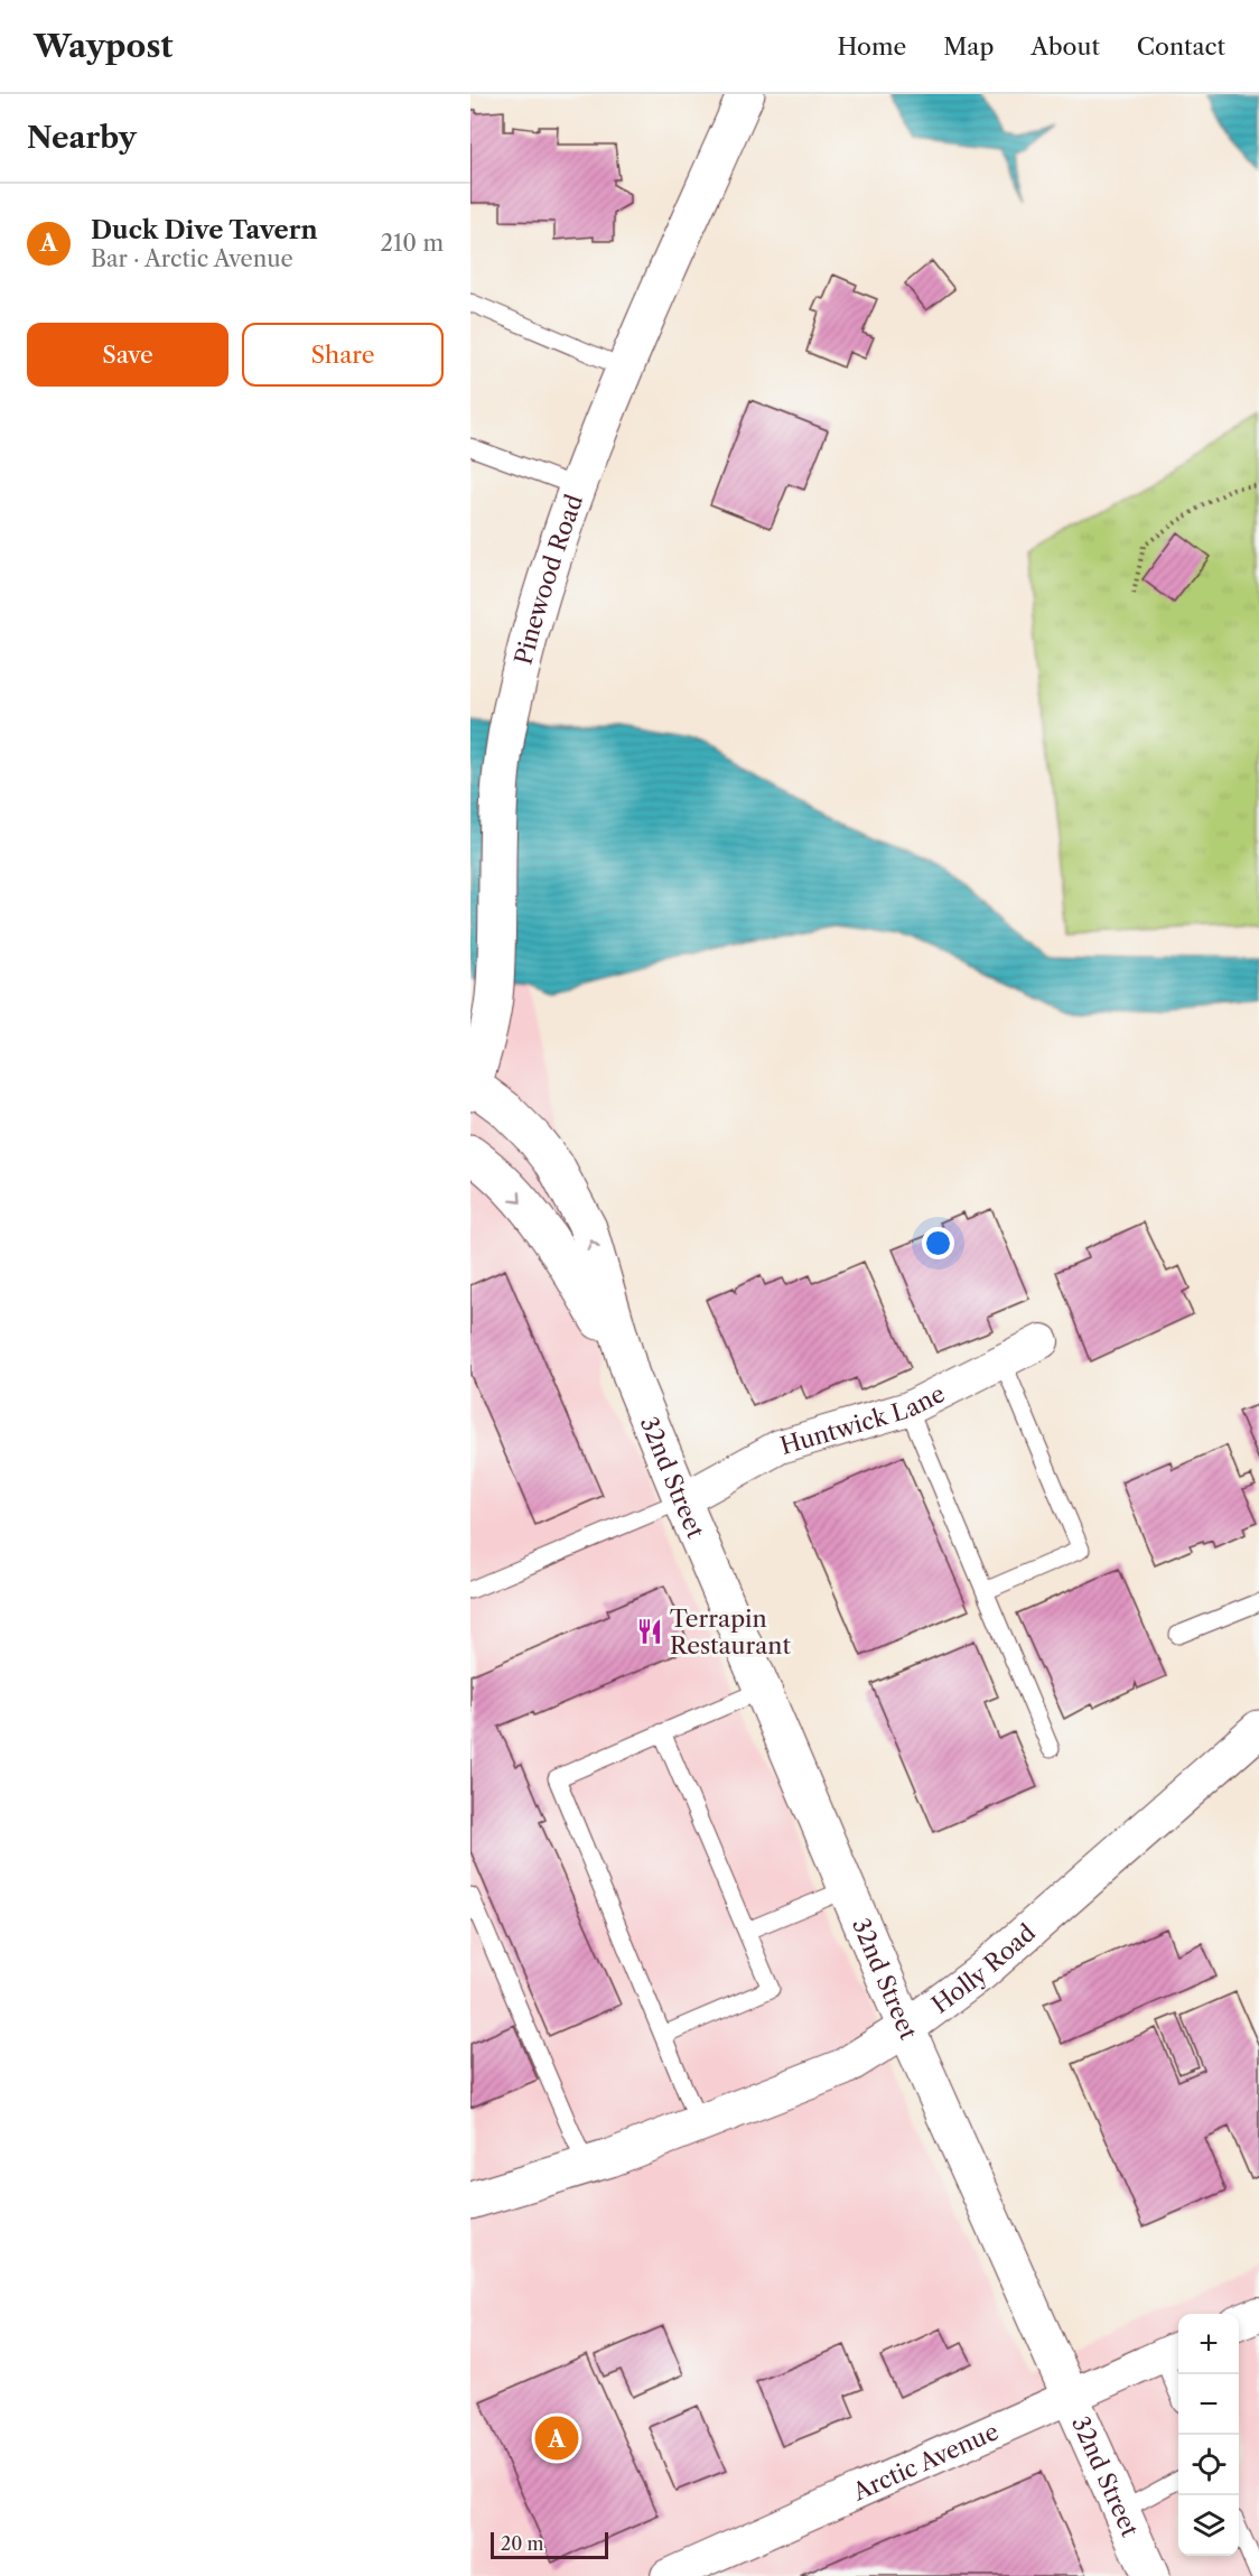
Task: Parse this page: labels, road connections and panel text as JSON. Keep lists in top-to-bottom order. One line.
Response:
{"streets":{"street":["Pinewood Road","Huntwick Lane","32nd Street","Holly Road","Arctic Avenue"]},"crossings":[["Pinewood Road","32nd Street"],["Huntwick Lane","32nd Street"],["32nd Street","Holly Road"],["32nd Street","Arctic Avenue"]],"places":{"restaurant":["Terrapin Restaurant"]},"scale_bar":"20 m","page":{"header":"Waypost","nav":["Home","Map","About","Contact"],"heading":"Nearby","list":[{"mark":"A","name":"Duck Dive Tavern","note":"Bar · Arctic Avenue","value":"210 m"}],"buttons":["Save","Share"],"map_buttons":["+","−"],"pins":"A","scale":"20 m"}}
